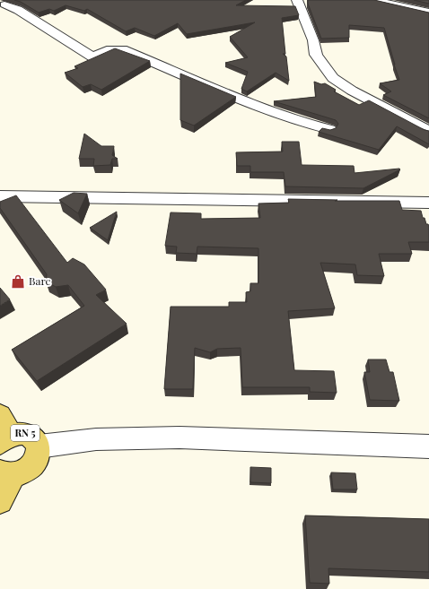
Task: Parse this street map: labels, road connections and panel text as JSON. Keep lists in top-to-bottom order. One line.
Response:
{"streets":{"main road":["RN 5"]},"places":{"shop":["Barc"]}}
